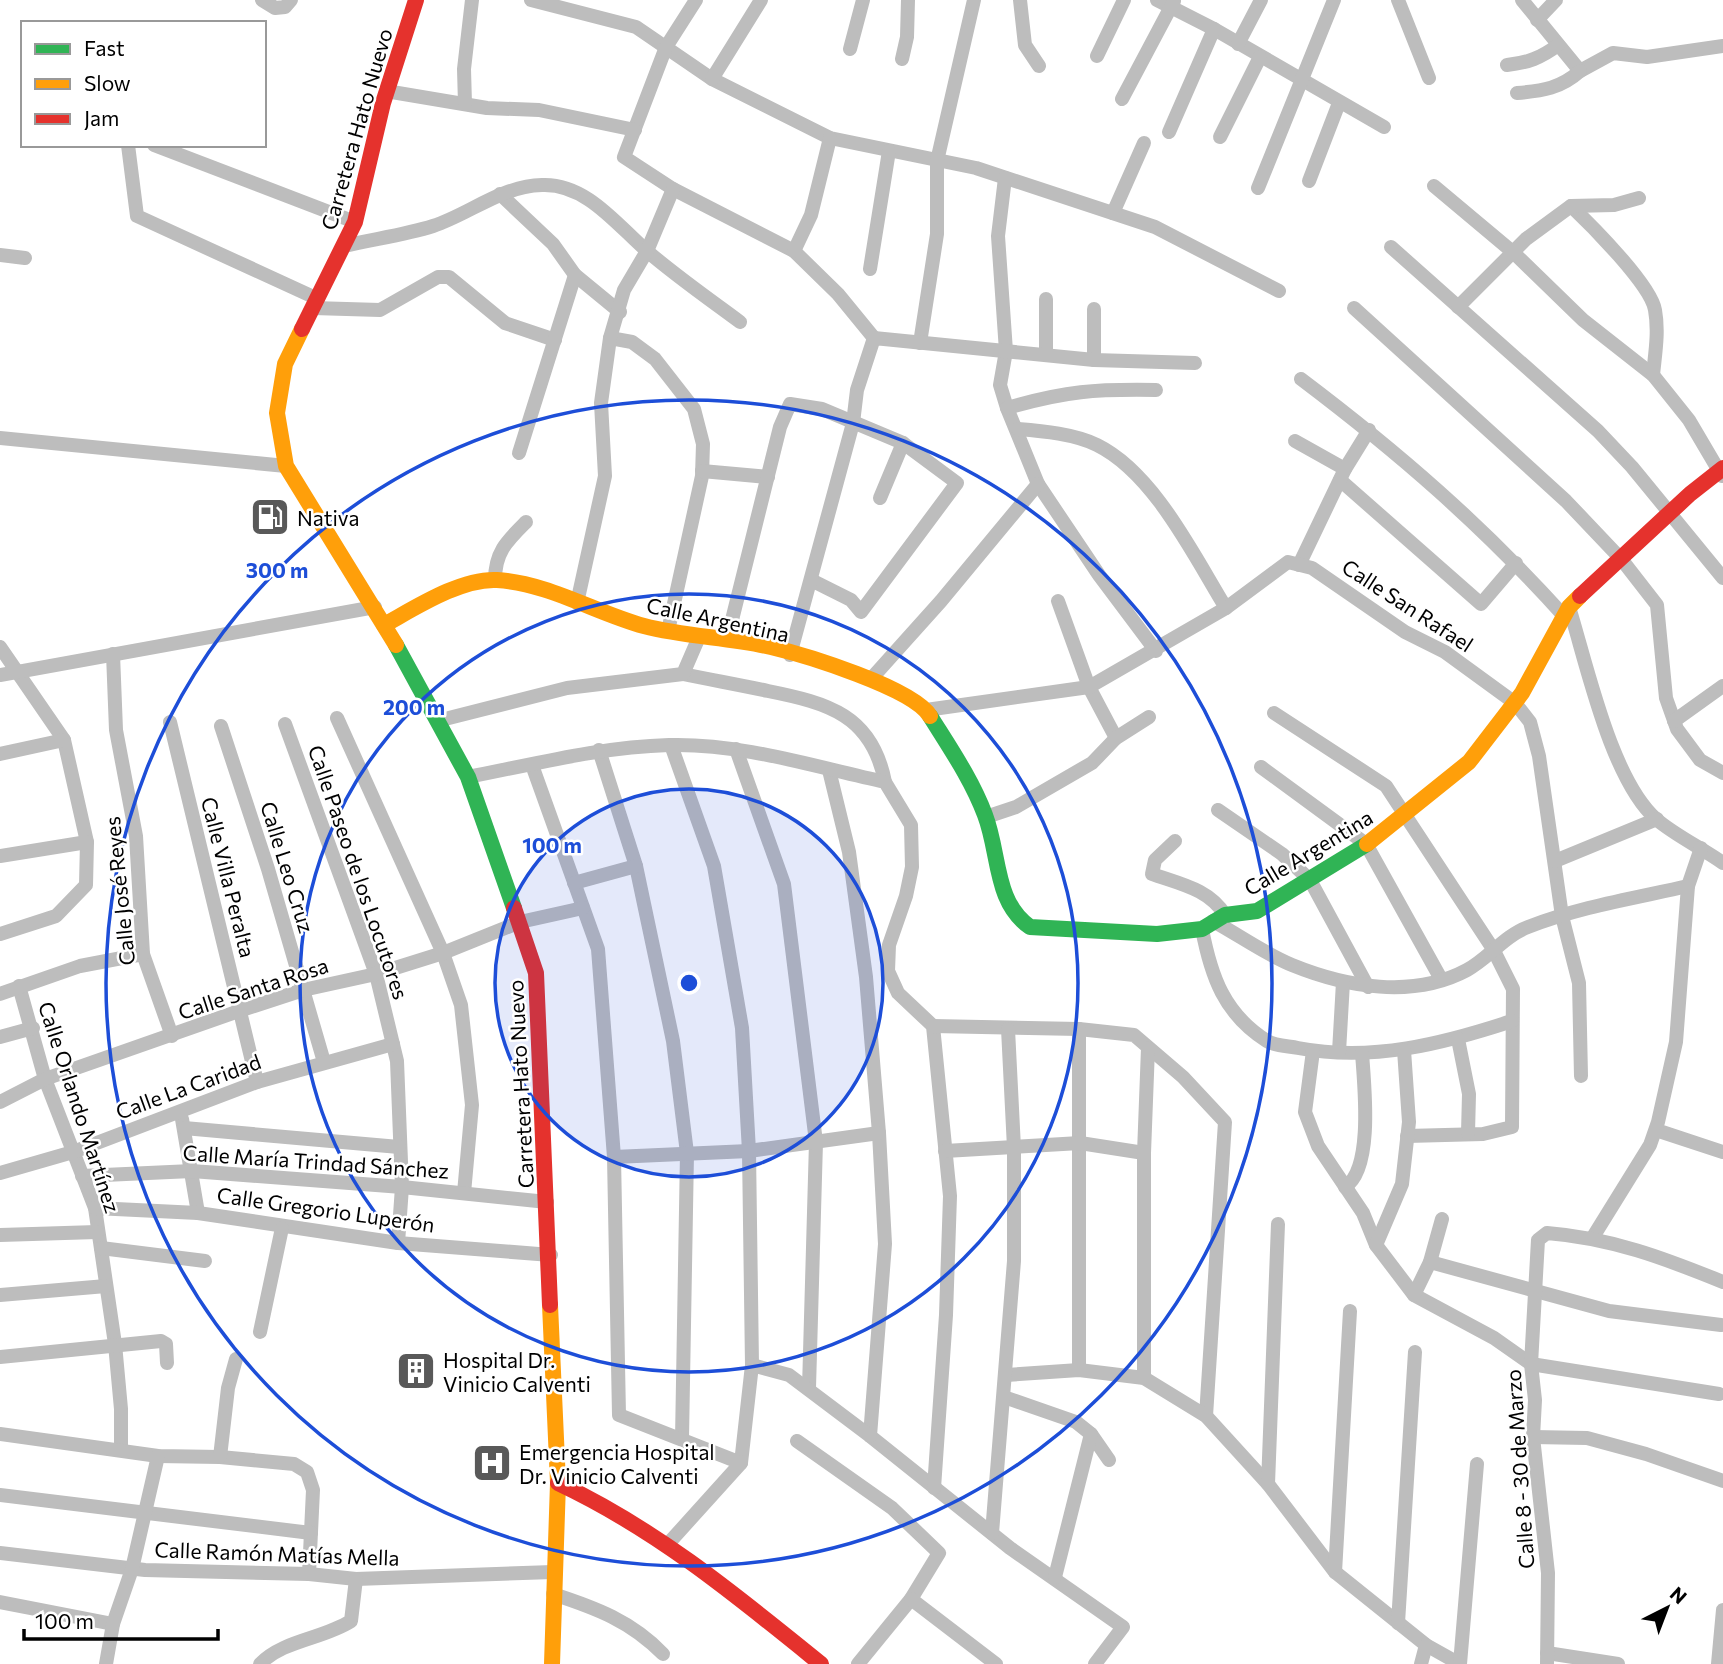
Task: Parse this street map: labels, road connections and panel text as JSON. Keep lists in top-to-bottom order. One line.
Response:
{"streets":{"main road":["Carretera Hato Nuevo","Calle Argentina"],"street":["Calle San Rafael","Calle Leo Cruz","Calle Paseo de los Locutores","Calle Villa Peralta","Calle José Reyes","Calle Santa Rosa","Calle La Caridad","Calle Orlando Martínez","Calle María Trindad Sánchez","Calle Gregorio Luperón","Calle 8 - 30 de Marzo","Calle Ramón Matías Mella"]},"crossings":[["Carretera Hato Nuevo","Calle Argentina"],["Carretera Hato Nuevo","Calle Santa Rosa"],["Carretera Hato Nuevo","Calle María Trindad Sánchez"],["Carretera Hato Nuevo","Calle Gregorio Luperón"],["Carretera Hato Nuevo","Calle Ramón Matías Mella"],["Calle San Rafael","Calle Argentina"],["Calle Leo Cruz","Calle Santa Rosa"],["Calle Leo Cruz","Calle La Caridad"],["Calle Paseo de los Locutores","Calle Santa Rosa"],["Calle Paseo de los Locutores","Calle La Caridad"],["Calle Paseo de los Locutores","Calle María Trindad Sánchez"],["Calle Paseo de los Locutores","Calle Gregorio Luperón"],["Calle Villa Peralta","Calle Santa Rosa"],["Calle Villa Peralta","Calle La Caridad"],["Calle José Reyes","Calle Santa Rosa"],["Calle Santa Rosa","Calle Orlando Martínez"],["Calle La Caridad","Calle Orlando Martínez"],["Calle Orlando Martínez","Calle María Trindad Sánchez"],["Calle Orlando Martínez","Calle Gregorio Luperón"]],"places":{"fuel station":["Nativa"],"building":["Hospital Dr. Vinicio Calventi"],"hospital":["Emergencia Hospital Dr. Vinicio Calventi"]},"legend":["Fast","Slow","Jam"],"scale_bar":"100 m","north":"top right","rings":["300 m","200 m","100 m"]}
